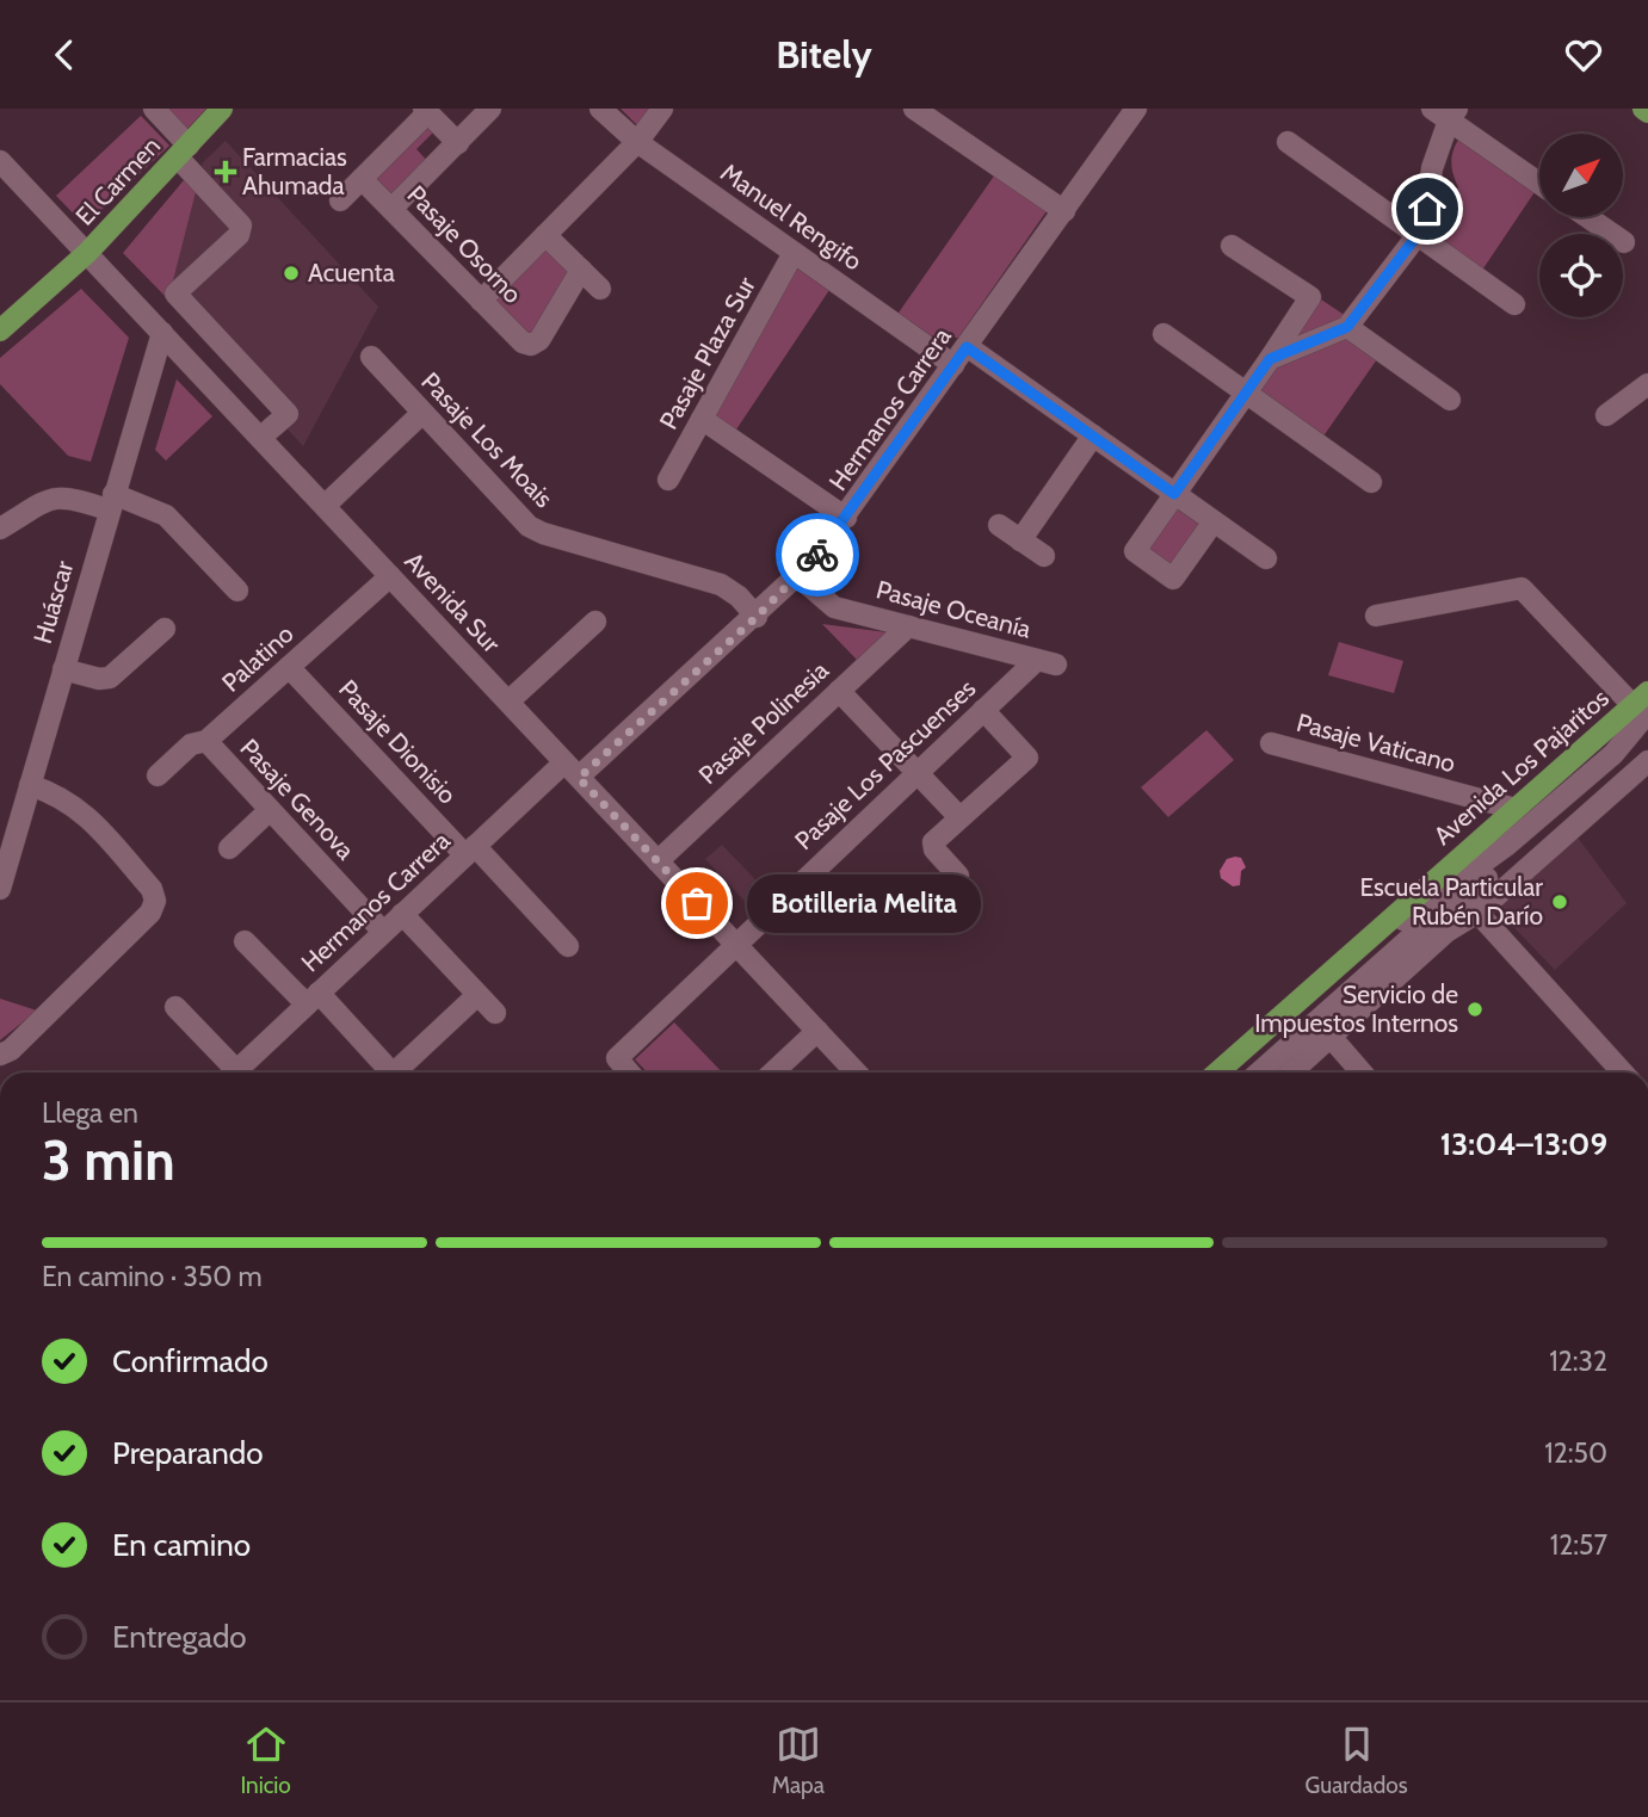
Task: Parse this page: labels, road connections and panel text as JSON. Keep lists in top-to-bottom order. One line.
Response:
{"streets":{"main road":["El Carmen","Avenida Los Pajaritos"],"street":["Manuel Rengifo","Pasaje Osorno","Pasaje Plaza Sur","Hermanos Carrera","Pasaje Los Moais","Huáscar","Avenida Sur","Pasaje Oceanía","Palatino","Pasaje Polinesia","Pasaje Dionisio","Pasaje Vaticano","Pasaje Los Pascuenses","Pasaje Genova"]},"crossings":[["El Carmen","Avenida Sur"],["Manuel Rengifo","Pasaje Plaza Sur"],["Manuel Rengifo","Hermanos Carrera"],["Hermanos Carrera","Pasaje Los Moais"],["Hermanos Carrera","Avenida Sur"],["Hermanos Carrera","Pasaje Oceanía"],["Hermanos Carrera","Pasaje Dionisio"],["Hermanos Carrera","Pasaje Genova"],["Huáscar","Avenida Sur"],["Avenida Sur","Palatino"],["Avenida Sur","Pasaje Polinesia"],["Avenida Sur","Pasaje Los Pascuenses"],["Pasaje Oceanía","Pasaje Polinesia"],["Pasaje Oceanía","Pasaje Los Pascuenses"],["Palatino","Pasaje Dionisio"],["Palatino","Pasaje Genova"],["Pasaje Vaticano","Avenida Los Pajaritos"]],"places":{"health":["Farmacias Ahumada"],"other":["Acuenta","Escuela Particular Rubén Darío","Botilleria Melita","Servicio de Impuestos Internos"]},"north":"top right","page":{"header":"Bitely","bubble":"Botilleria Melita","heading":["3 min","Llega en","13:04–13:09"],"bar":"En camino · 350 m","list":[["Confirmado","12:32"],["Preparando","12:50"],["En camino","12:57"],"Entregado"],"tabs":["Inicio","Mapa","Guardados"]}}
